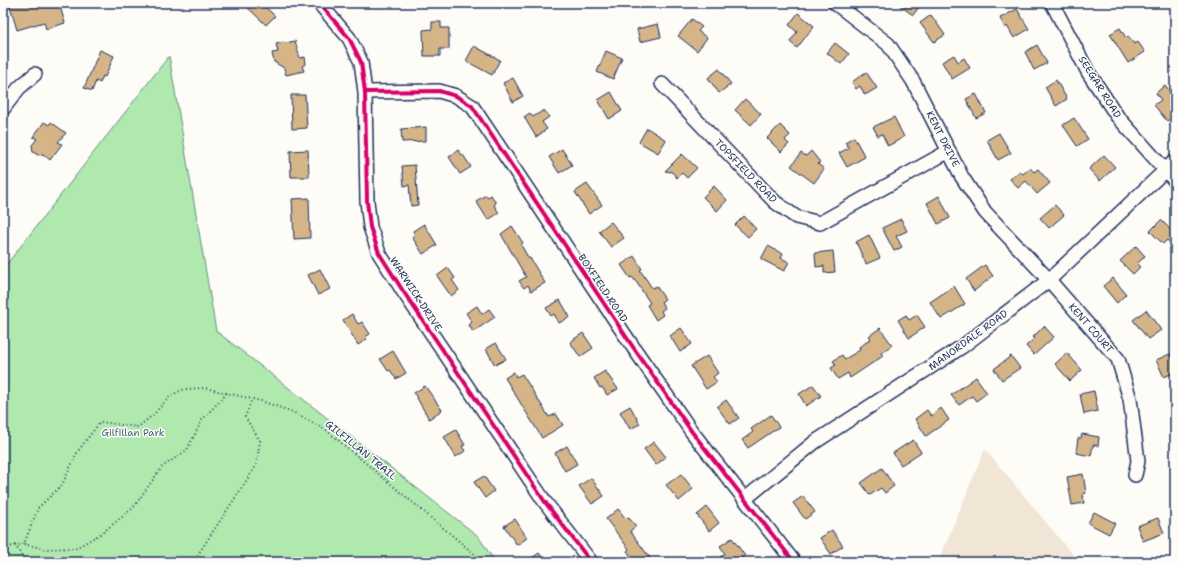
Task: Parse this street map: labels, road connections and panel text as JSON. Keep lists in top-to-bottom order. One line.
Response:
{"streets":{"street":["SEEGAR ROAD","KENT DRIVE","TOPSFIELD ROAD","BOXFIELD ROAD","WARWICK DRIVE","KENT COURT","MANORDALE ROAD"],"path":["GILFILLAN TRAIL"]},"crossings":[["SEEGAR ROAD","MANORDALE ROAD"],["KENT DRIVE","TOPSFIELD ROAD"],["KENT DRIVE","KENT COURT"],["KENT DRIVE","MANORDALE ROAD"],["BOXFIELD ROAD","WARWICK DRIVE"],["BOXFIELD ROAD","MANORDALE ROAD"],["KENT COURT","MANORDALE ROAD"]],"parks":["Gilfillan Park"]}
